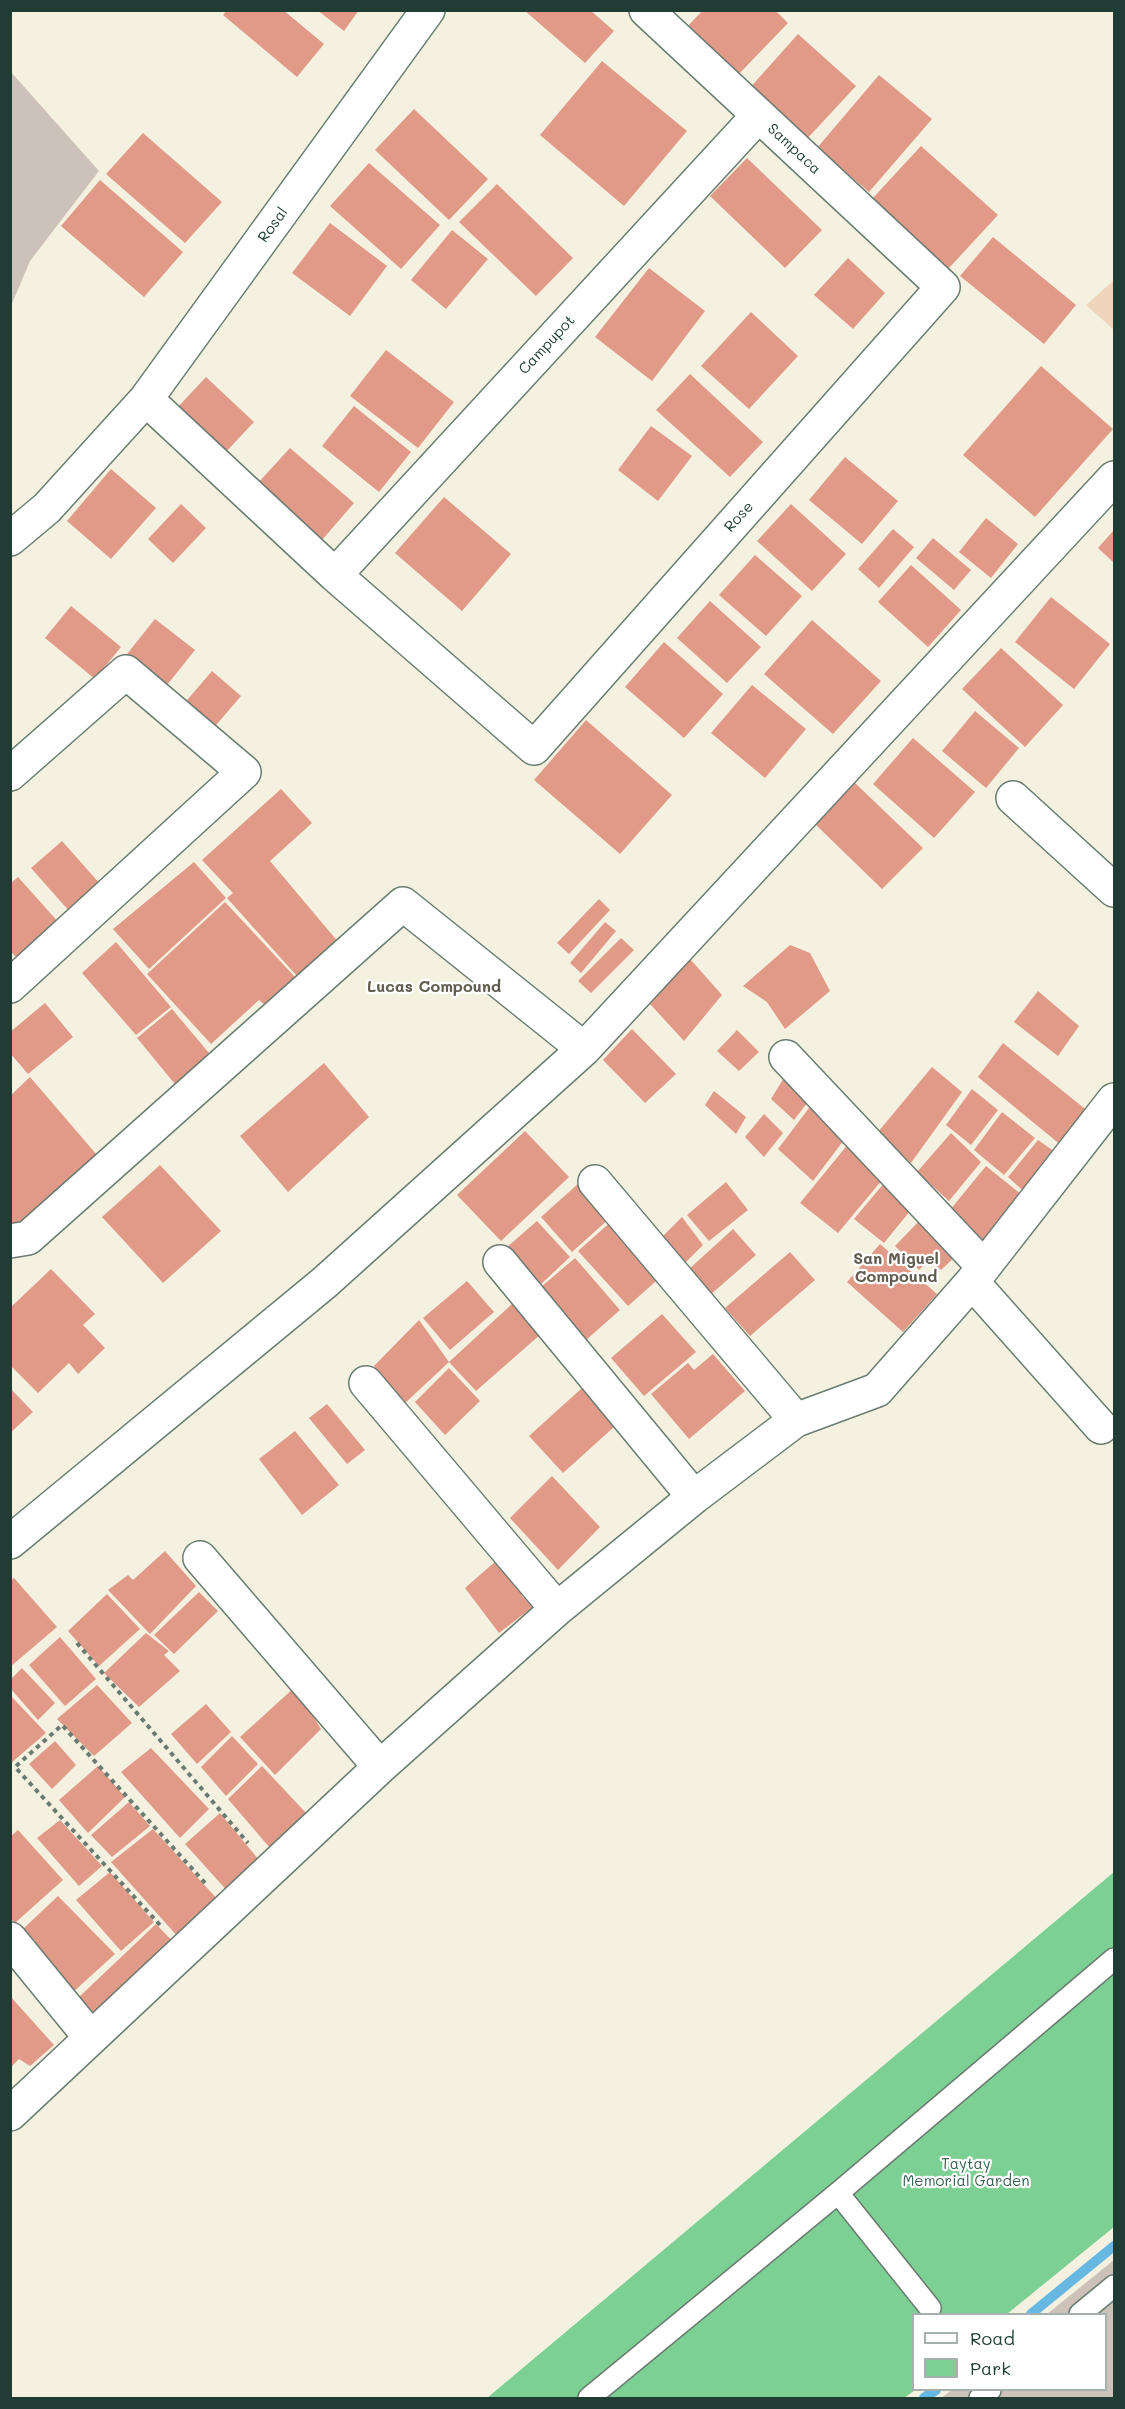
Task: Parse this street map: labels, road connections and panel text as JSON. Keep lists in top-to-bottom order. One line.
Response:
{"streets":{"street":["Sampaca","Rosal","Campupot","Rose"]},"crossings":[["Sampaca","Campupot"],["Sampaca","Rose"],["Campupot","Rose"]],"districts":["Lucas Compound","San Miguel Compound"],"parks":["Taytay Memorial Garden"],"legend":["Road","Park"]}
